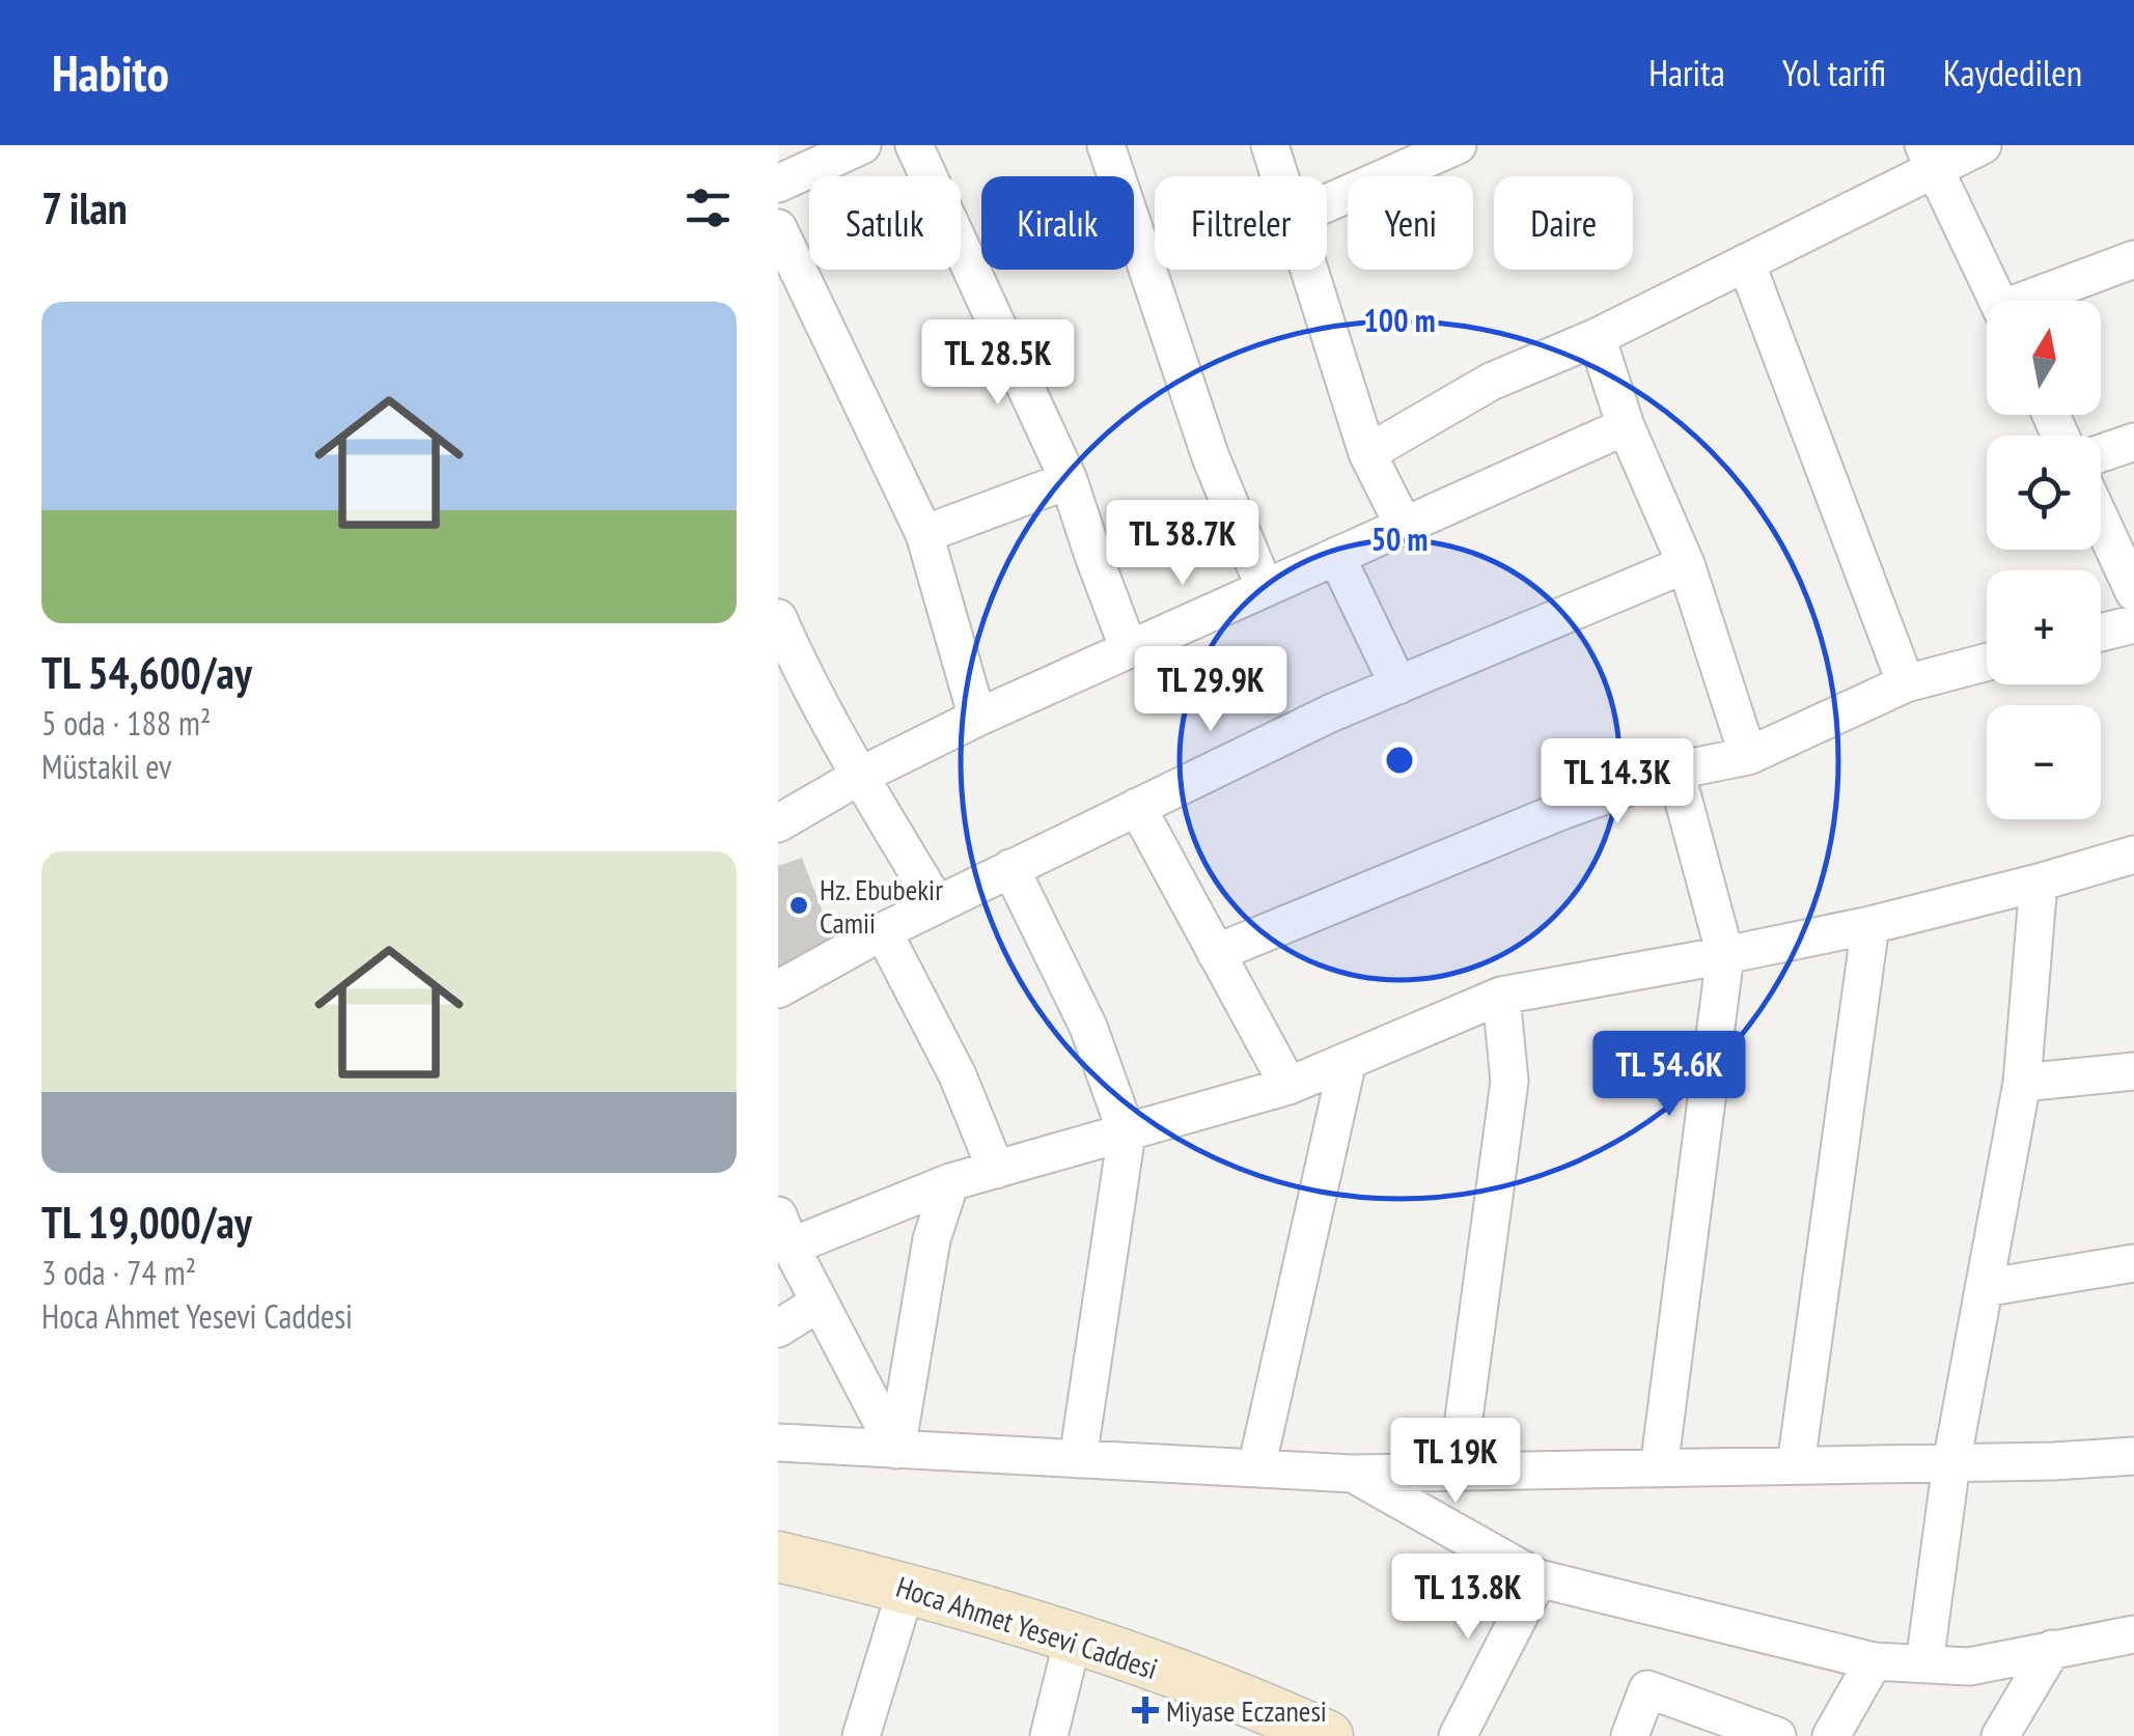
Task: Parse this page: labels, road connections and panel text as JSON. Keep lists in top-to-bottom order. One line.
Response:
{"streets":{"main road":["Hoca Ahmet Yesevi Caddesi"]},"places":{"other":["Hz. Ebubekir Camii"],"health":["Miyase Eczanesi"]},"north":"top","page":{"header":"Habito","nav":["Harita","Yol tarifi","Kaydedilen"],"heading":"7 ilan","chip":["Satılık","Kiralık","Filtreler","Yeni","Daire"],"list":[{"name":"TL 54,600/ay","note":"5 oda · 188 m² · Müstakil ev"},{"name":"TL 19,000/ay","note":"3 oda · 74 m² · Hoca Ahmet Yesevi Caddesi"}],"map_buttons":["+","−"],"price":["TL 28.5K","TL 38.7K","TL 29.9K","TL 14.3K","TL 54.6K","TL 19K","TL 13.8K"]},"rings":["100 m","50 m"]}
